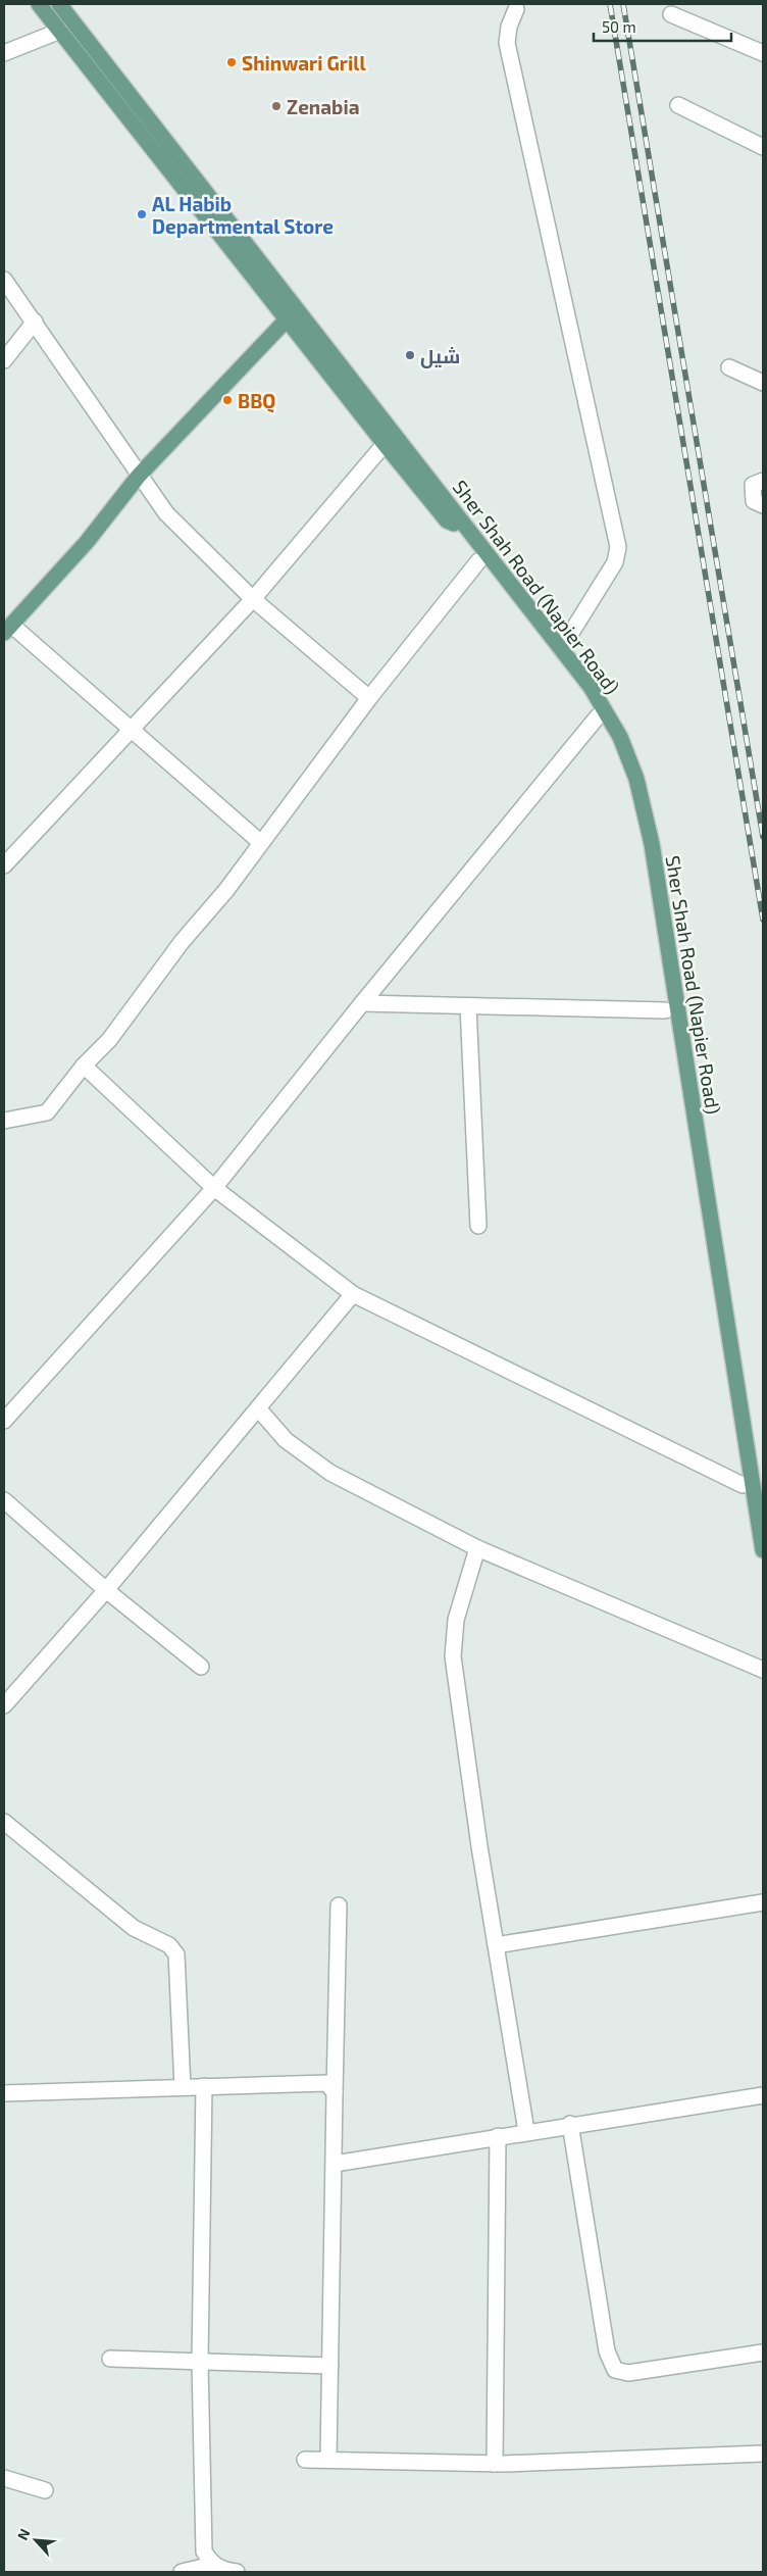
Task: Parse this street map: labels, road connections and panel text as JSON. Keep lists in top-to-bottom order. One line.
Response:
{"streets":{"main road":["Sher Shah Road (Napier Road)"]},"places":["Shinwari Grill","Zenabia","AL Habib Departmental Store","شیل","BBQ"],"scale_bar":"50 m","north":"top left"}
